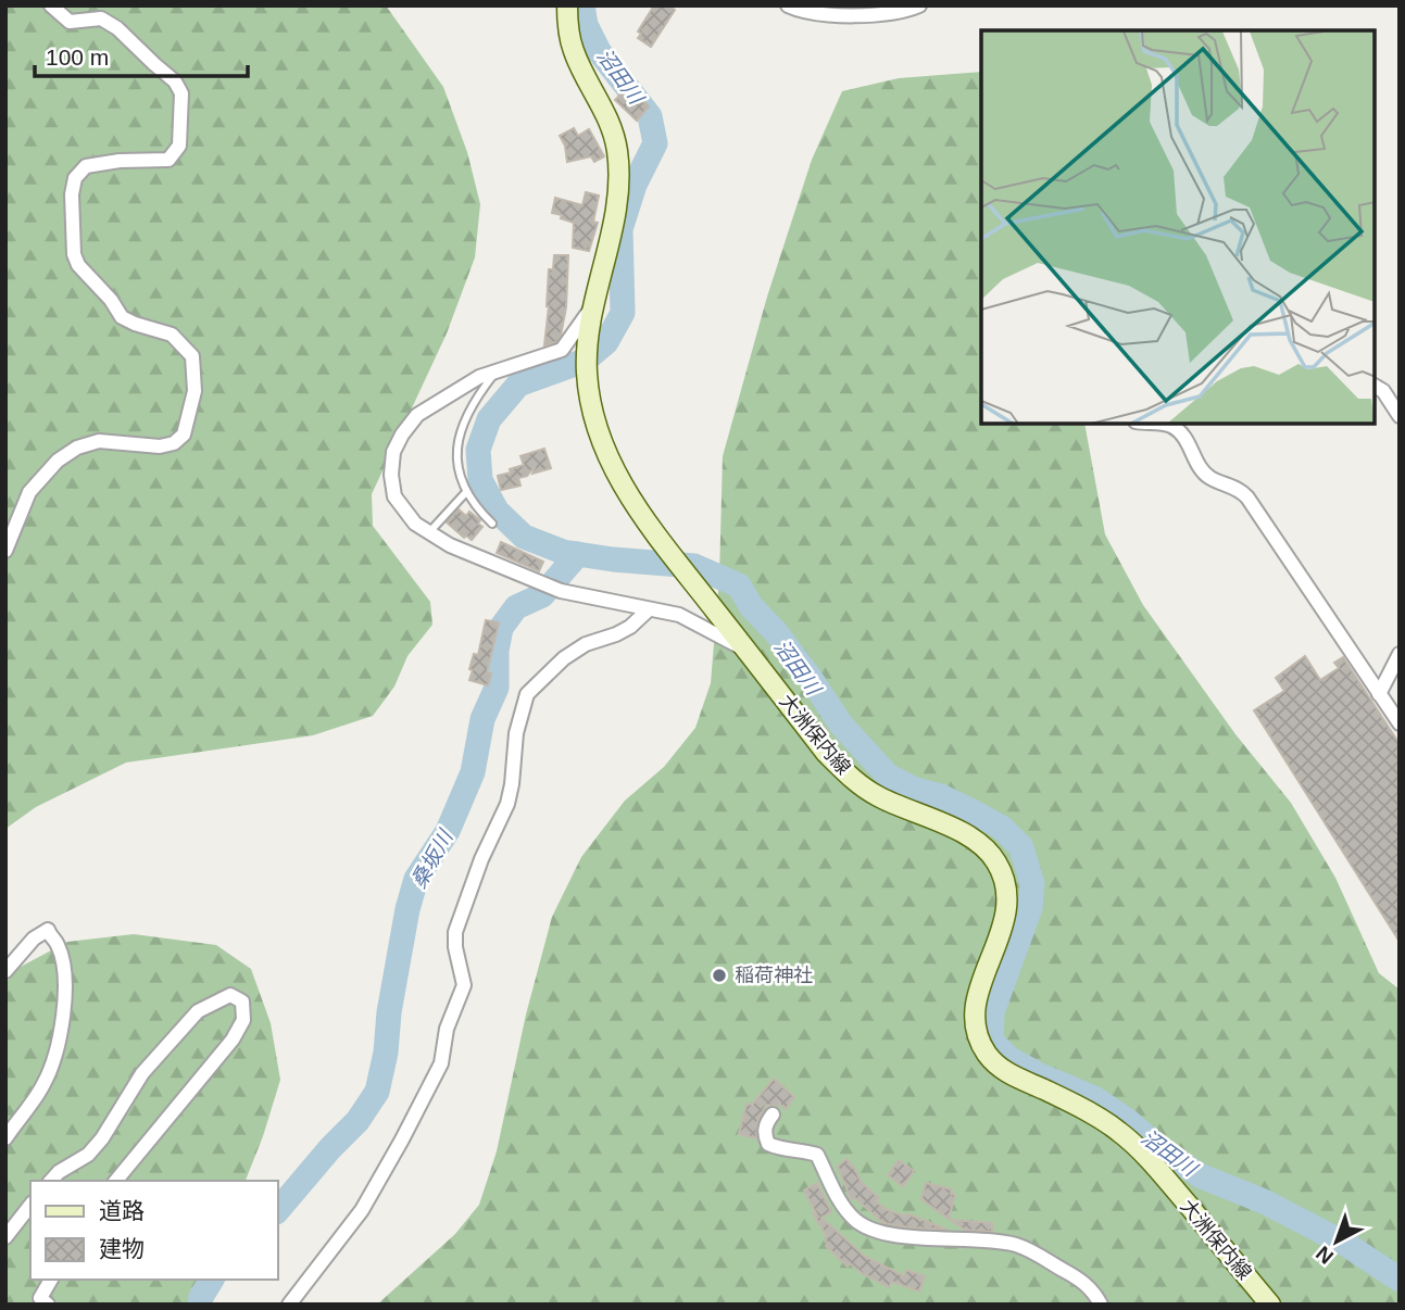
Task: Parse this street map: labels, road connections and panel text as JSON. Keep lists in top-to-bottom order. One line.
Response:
{"streets":{"main road":["大洲保内線"]},"water":["沼田川","桑坂川"],"places":["稲荷神社"],"legend":["道路","建物"],"scale_bar":"100 m","north":"bottom left"}
